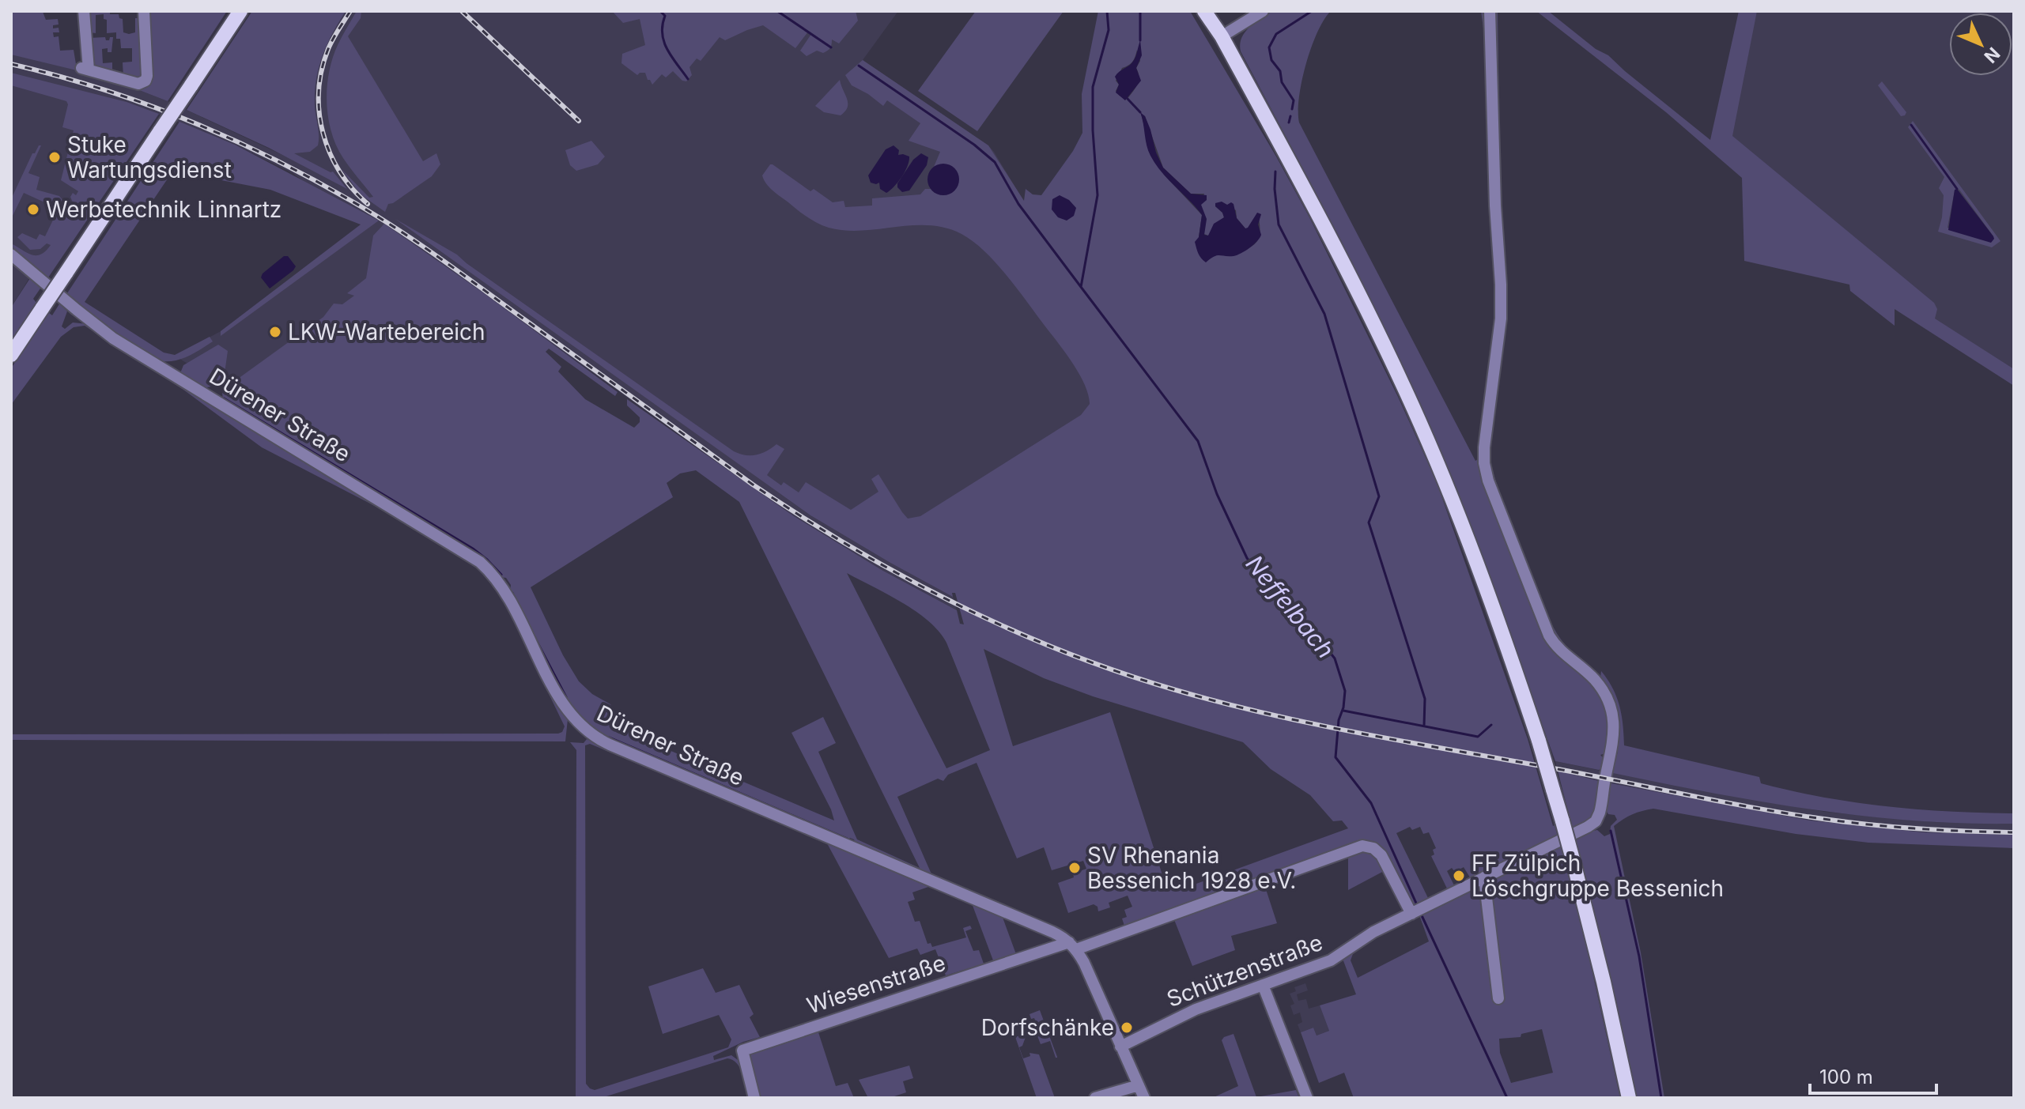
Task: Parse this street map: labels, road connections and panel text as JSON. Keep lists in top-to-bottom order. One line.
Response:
{"streets":{"street":["Dürener Straße","Schützenstraße","Wiesenstraße"]},"crossings":[["Dürener Straße","Wiesenstraße"]],"water":["Neffelbach"],"places":["Stuke Wartungsdienst","Werbetechnik Linnartz","LKW-Wartebereich","SV Rhenania Bessenich 1928 e.V.","FF Zülpich Löschgruppe Bessenich","Dorfschänke"],"scale_bar":"100 m","north":"bottom right"}
